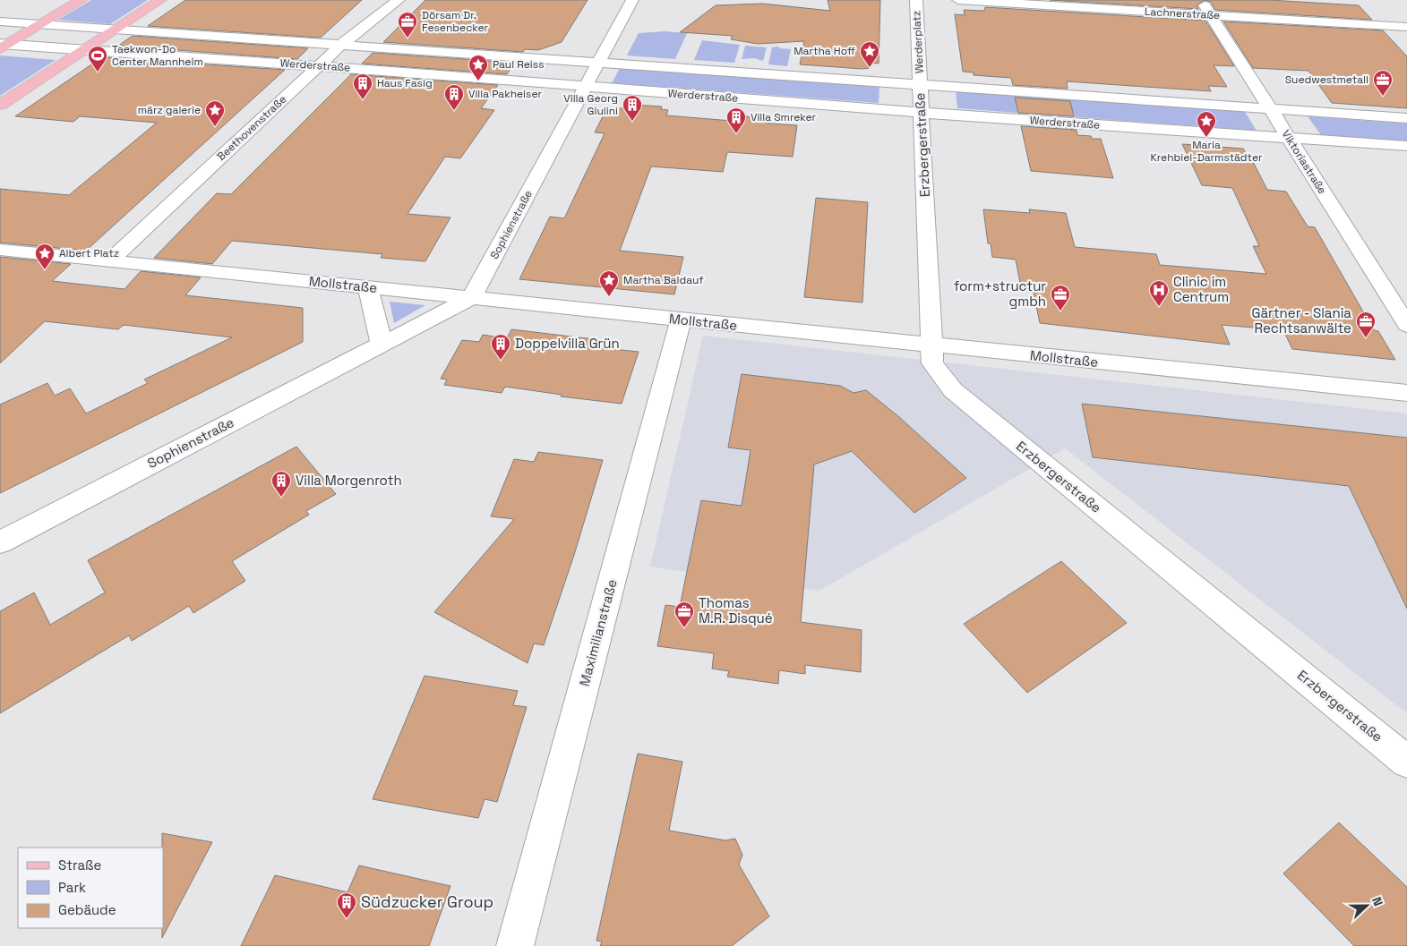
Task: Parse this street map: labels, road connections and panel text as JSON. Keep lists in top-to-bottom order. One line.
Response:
{"streets":{"street":["Lachnerstraße","Werderplatz","Werderstraße","Beethovenstraße","Erzbergerstraße","Viktoriastraße","Sophienstraße","Mollstraße","Maximilianstraße"]},"crossings":[["Lachnerstraße","Viktoriastraße"],["Werderplatz","Werderstraße"],["Werderplatz","Erzbergerstraße"],["Werderstraße","Beethovenstraße"],["Werderstraße","Erzbergerstraße"],["Werderstraße","Viktoriastraße"],["Werderstraße","Sophienstraße"],["Beethovenstraße","Mollstraße"],["Erzbergerstraße","Mollstraße"],["Sophienstraße","Mollstraße"],["Mollstraße","Maximilianstraße"]],"places":{"office":["Dörsam Dr. Fesenbecker","Suedwestmetall","form+structur gmbh","Gärtner - Slania Rechtsanwälte","Thomas M.R. Disqué"],"place":["Martha Hoff","Paul Reiss","märz galerie","Maria Krehbiel-Darmstädter","Albert Platz","Martha Baldauf"],"sports":["Taekwon-Do Center Mannheim"],"building":["Haus Fasig","Villa Pakheiser","Villa Georg Giulini","Villa Smreker","Doppelvilla Grün","Villa Morgenroth","Südzucker Group"],"hospital":["Clinic im Centrum"]},"legend":["Straße","Park","Gebäude"],"north":"right"}
